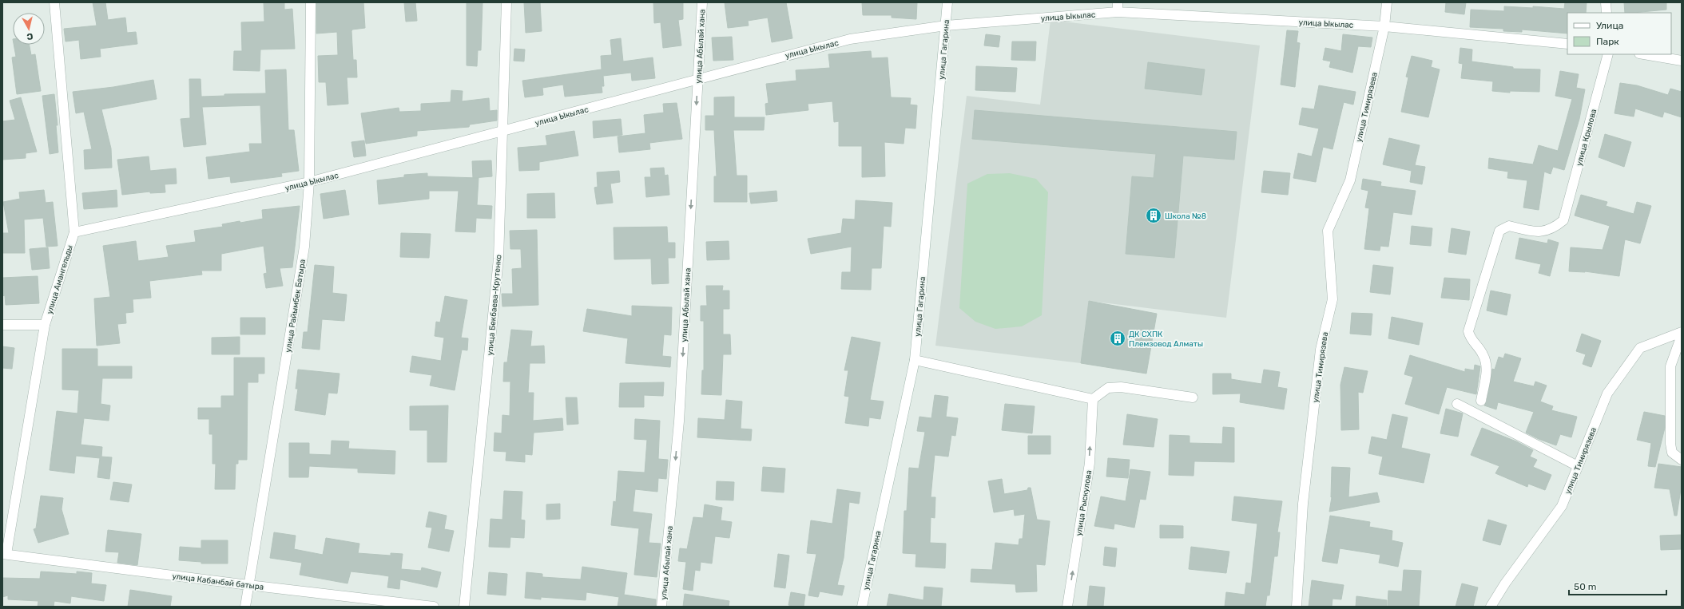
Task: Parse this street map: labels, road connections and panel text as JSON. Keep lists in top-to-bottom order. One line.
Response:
{"streets":{"street":["улица Ыкылас","улица Абылай хана","улица Гагарина","улица Тимирязева","улица Крылова","улица Амангельды","улица Бекбаева-Крутенко","улица Райымбек Батыра","улица Рыскулова","улица Кабанбай батыра"]},"crossings":[["улица Ыкылас","улица Абылай хана"],["улица Ыкылас","улица Гагарина"],["улица Ыкылас","улица Тимирязева"],["улица Ыкылас","улица Амангельды"],["улица Ыкылас","улица Бекбаева-Крутенко"],["улица Ыкылас","улица Райымбек Батыра"],["улица Амангельды","улица Кабанбай батыра"],["улица Райымбек Батыра","улица Кабанбай батыра"]],"one_way":["улица Абылай хана","улица Рыскулова"],"places":{"building":["Школа №8","ДК СХПК Племзовод Алматы"]},"legend":["Улица","Парк"],"scale_bar":"50 m","north":"bottom"}
